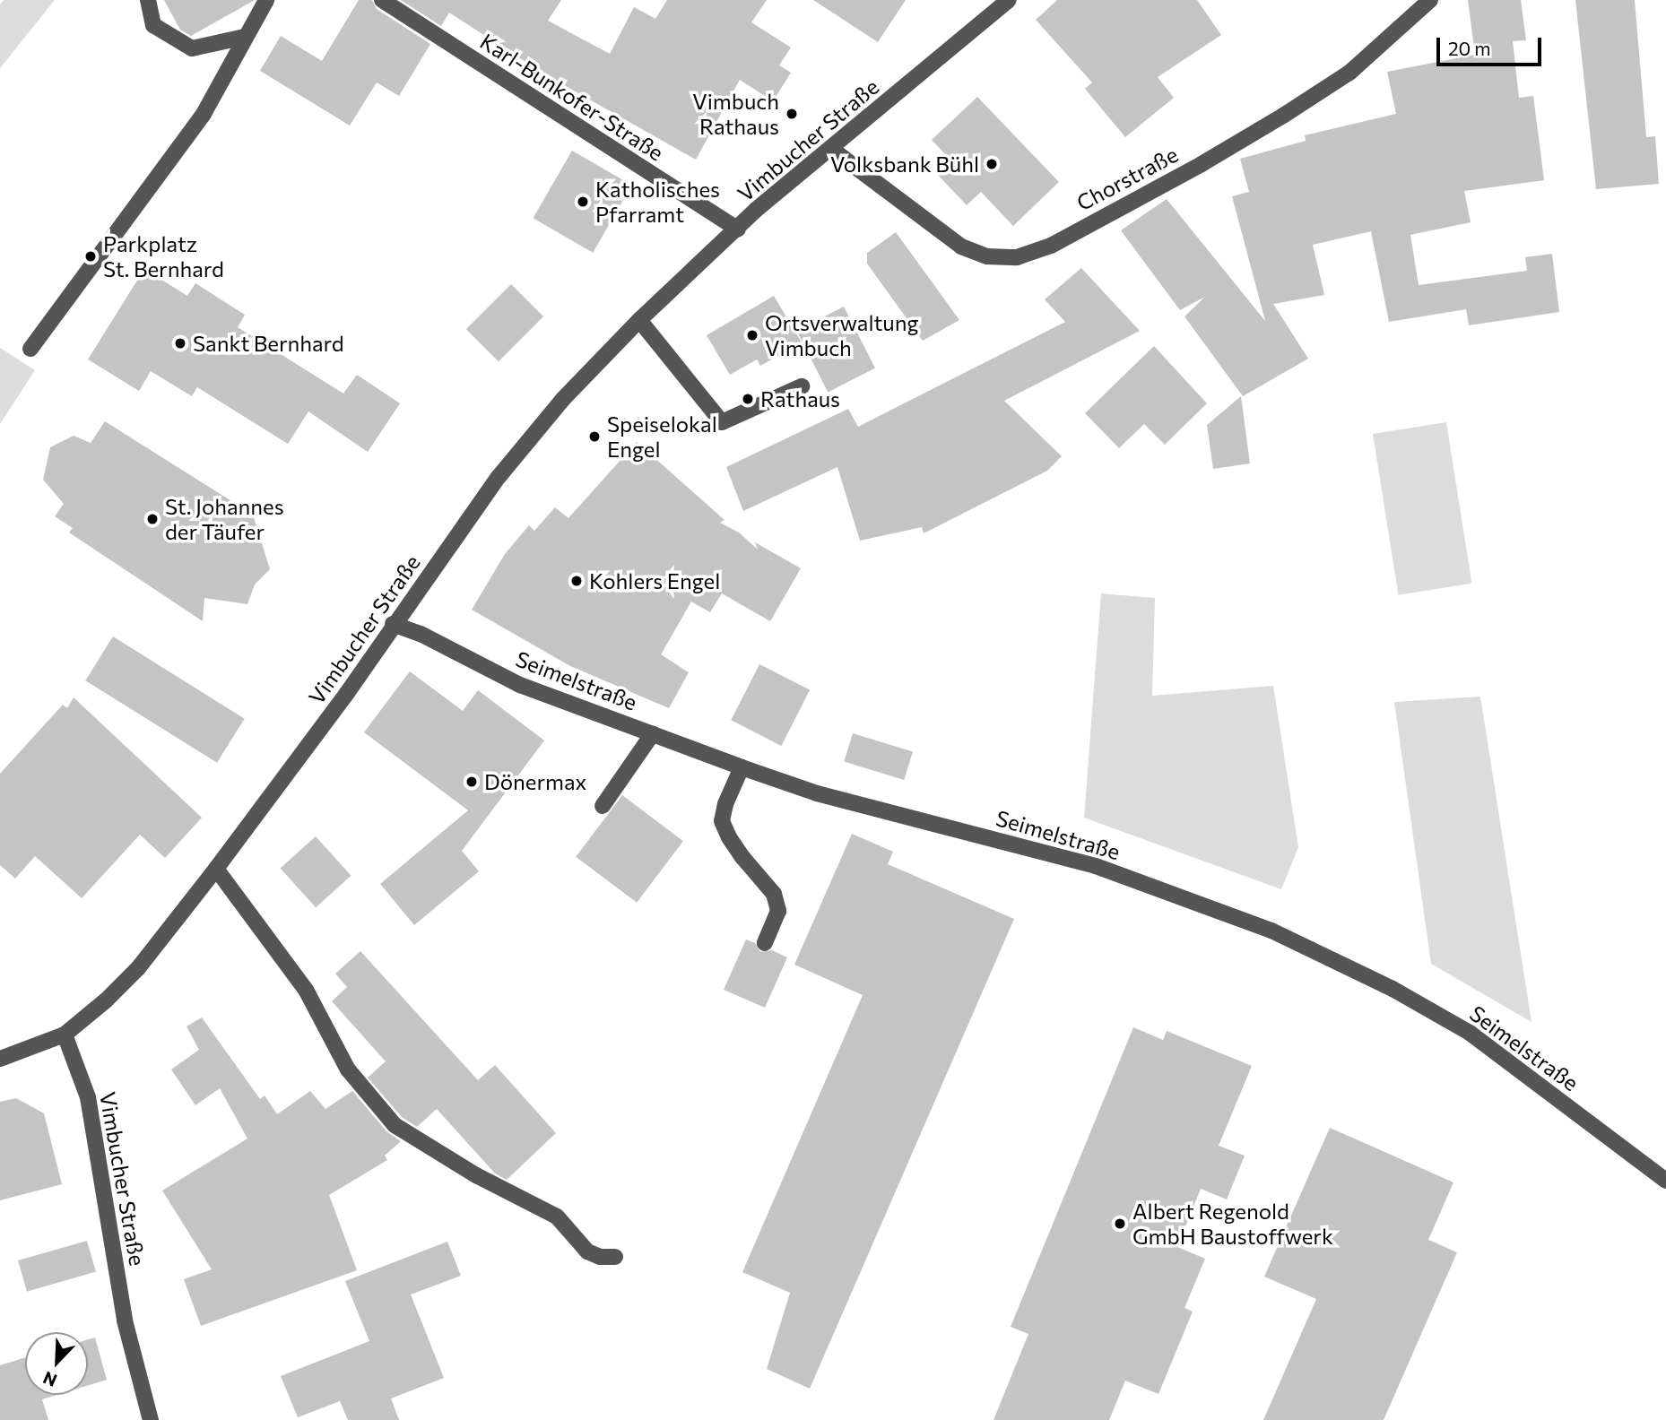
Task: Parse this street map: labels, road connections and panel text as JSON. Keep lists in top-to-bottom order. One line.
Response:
{"streets":{"street":["Karl-Bunkofer-Straße","Vimbucher Straße","Chorstraße","Seimelstraße"]},"crossings":[["Karl-Bunkofer-Straße","Vimbucher Straße"],["Vimbucher Straße","Chorstraße"],["Vimbucher Straße","Seimelstraße"]],"places":["Vimbuch Rathaus","Volksbank Bühl","Katholisches Pfarramt","Parkplatz St. Bernhard","Ortsverwaltung Vimbuch","Sankt Bernhard","Rathaus","Speiselokal Engel","St. Johannes der Täufer","Kohlers Engel","Dönermax","Albert Regenold GmbH Baustoffwerk"],"scale_bar":"20 m","north":"bottom left"}
